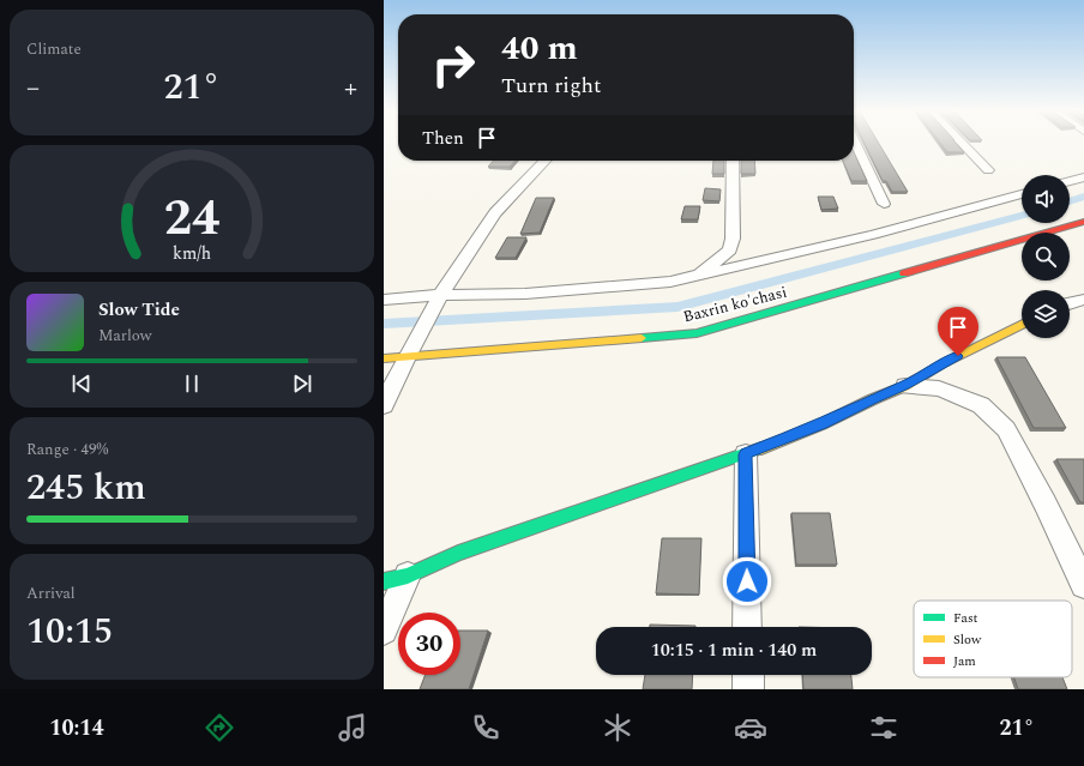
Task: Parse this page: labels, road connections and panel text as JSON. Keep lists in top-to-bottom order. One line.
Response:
{"streets":{"street":["Baxrin ko'chasi"]},"legend":["Fast","Slow","Jam"],"page":{"tile":["Climate",["Range · 49%","245 km"],["Arrival","10:15"]],"turn":["40 m","Turn right"],"heat":["−","21°","+"],"then":"Then","song":["Slow Tide","Marlow"],"limit":"30","trip":"10:15 · 1 min · 140 m","tabs":["10:14","21°"],"gauge":["24","km/h"]}}
